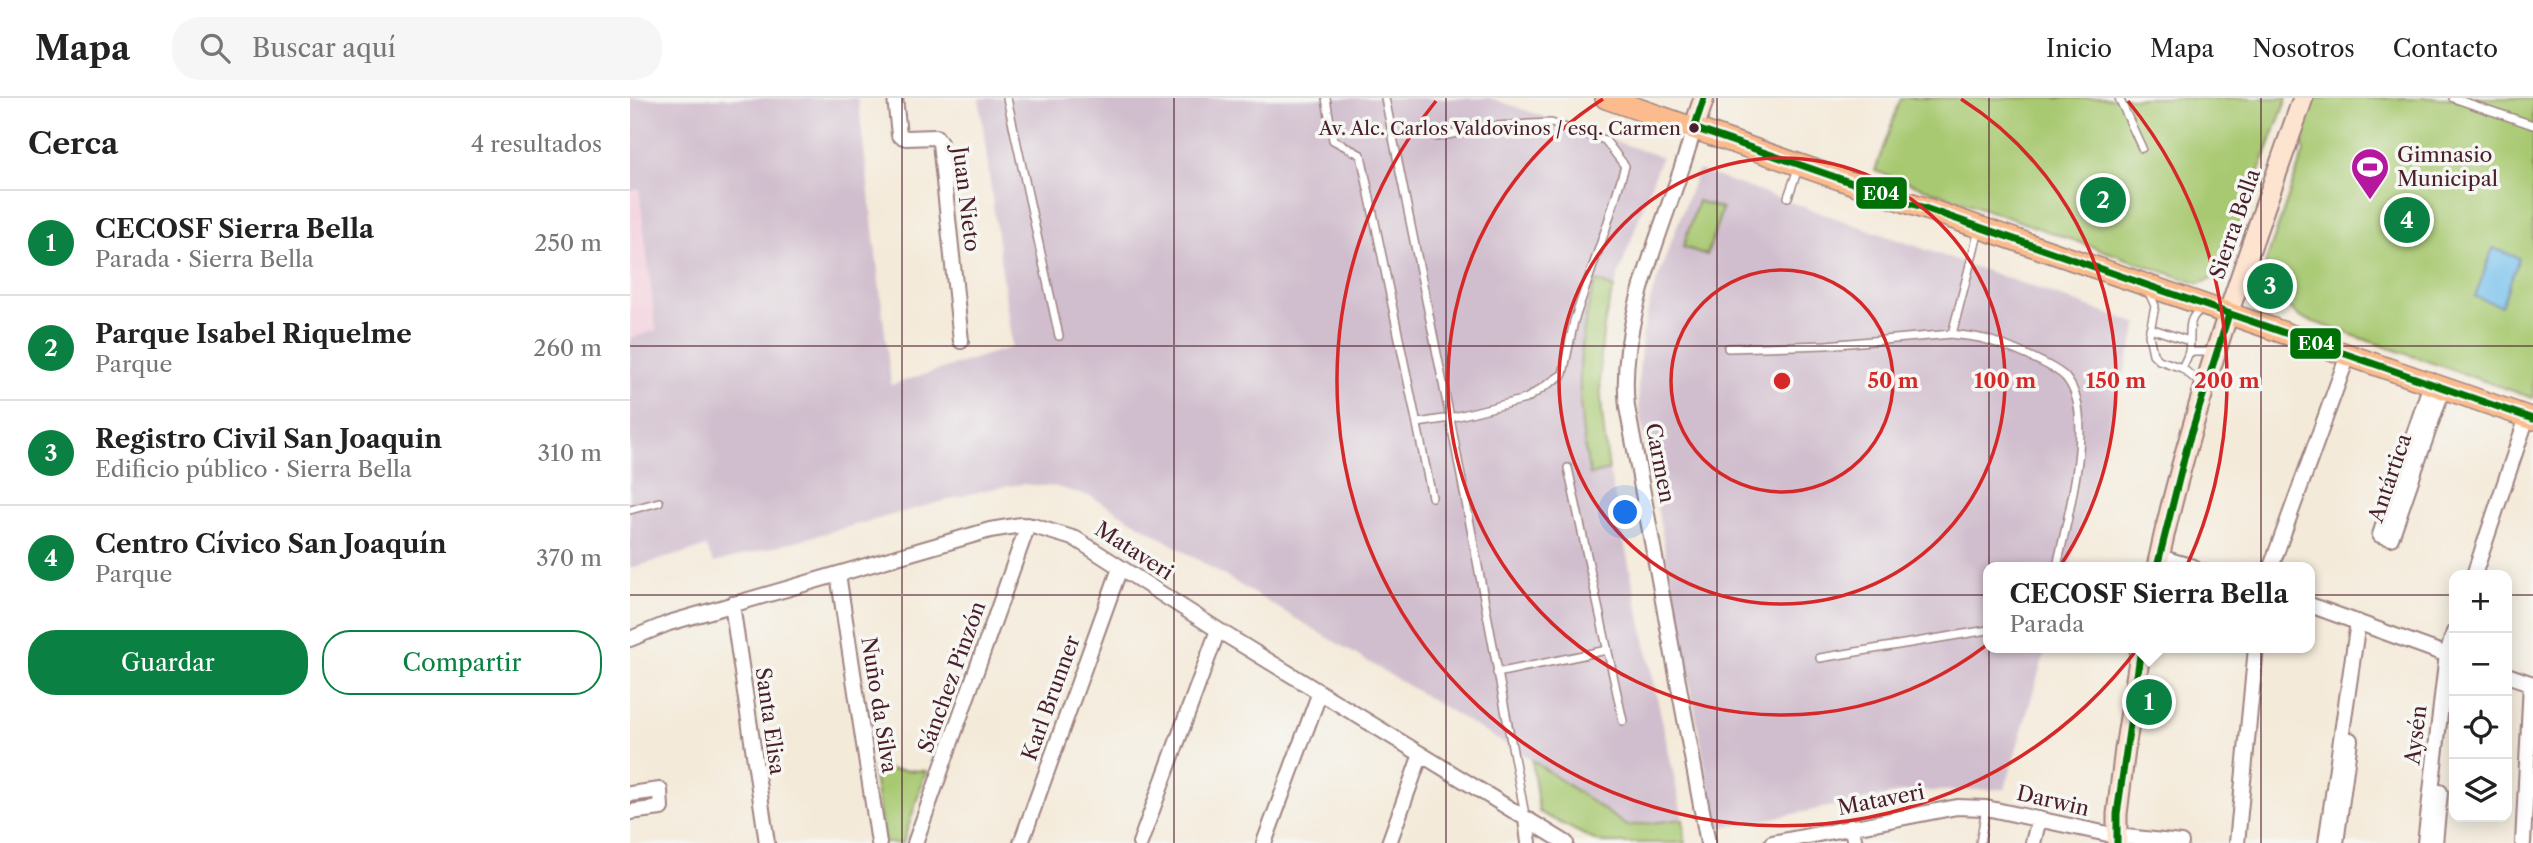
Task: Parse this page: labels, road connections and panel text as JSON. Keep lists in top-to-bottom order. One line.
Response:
{"streets":{"street":["Juan Nieto","Sierra Bella","Carmen","Antártica","Mataveri","Sánchez Pinzón","Karl Brunner","Nuño da Silva","Santa Elisa","Aysén","Darwin"]},"crossings":[["Mataveri","Sánchez Pinzón"],["Mataveri","Karl Brunner"],["Mataveri","Nuño da Silva"],["Mataveri","Santa Elisa"],["Mataveri","Darwin"]],"places":{"other":["Av. Alc. Carlos Valdovinos / esq. Carmen"],"sports":["Gimnasio Municipal"]},"lines":["transit line E04"],"page":{"header":"Mapa","search":"Buscar aquí","nav":["Inicio","Mapa","Nosotros","Contacto"],"heading":["Cerca","4 resultados"],"pins":["2","4","3","1"],"list":[{"mark":"1","name":"CECOSF Sierra Bella","note":"Parada · Sierra Bella","value":"250 m"},{"mark":"2","name":"Parque Isabel Riquelme","note":"Parque","value":"260 m"},{"mark":"3","name":"Registro Civil San Joaquin","note":"Edificio público · Sierra Bella","value":"310 m"},{"mark":"4","name":"Centro Cívico San Joaquín","note":"Parque","value":"370 m"}],"popup":["CECOSF Sierra Bella","Parada"],"map_buttons":["+","−"],"buttons":["Guardar","Compartir"]},"rings":["50 m","100 m","150 m","200 m"]}
